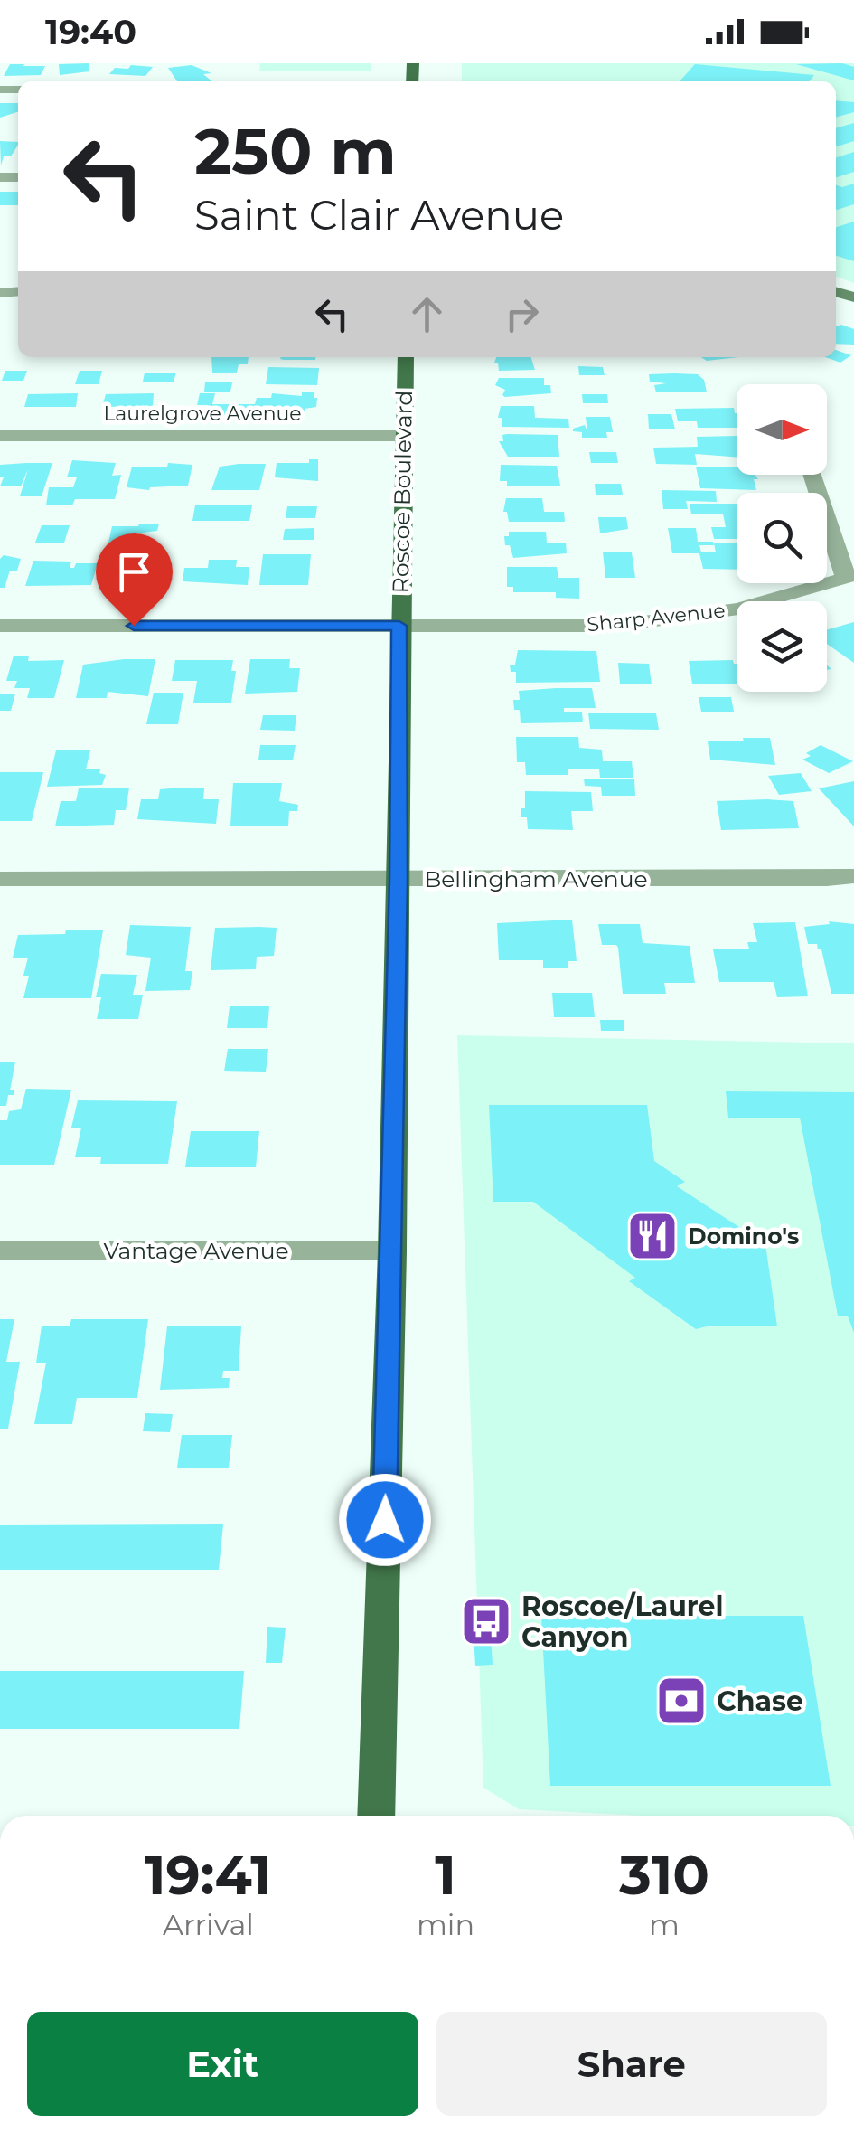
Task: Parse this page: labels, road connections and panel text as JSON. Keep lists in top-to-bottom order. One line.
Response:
{"streets":{"main road":["Roscoe Boulevard"],"street":["Laurelgrove Avenue","Sharp Avenue","Bellingham Avenue","Vantage Avenue"]},"crossings":[["Laurelgrove Avenue","Roscoe Boulevard"],["Roscoe Boulevard","Sharp Avenue"],["Roscoe Boulevard","Bellingham Avenue"],["Roscoe Boulevard","Vantage Avenue"]],"places":{"restaurant":["Domino's"],"bus stop":["Roscoe/Laurel Canyon"],"bank":["Chase"]},"north":"right","page":{"status":"19:40","turn":["250 m","Saint Clair Avenue"],"eta":["19:41","Arrival","1","min","310","m"],"buttons":["Exit","Share"]}}
